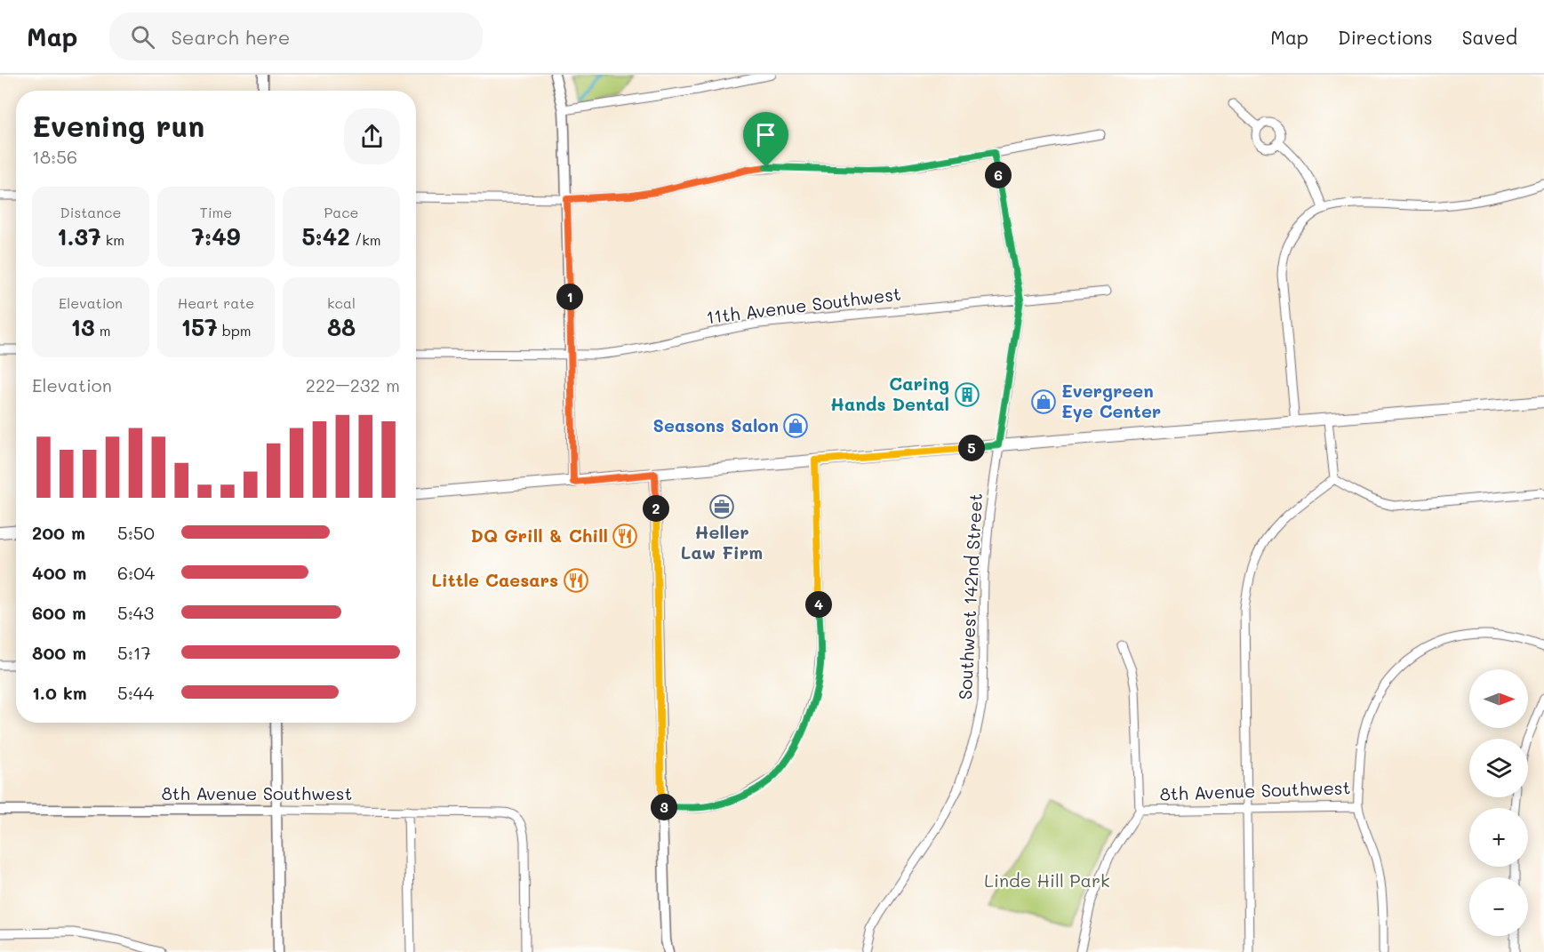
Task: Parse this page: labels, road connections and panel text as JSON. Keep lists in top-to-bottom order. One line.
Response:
{"streets":{"street":["11th Avenue Southwest","Southwest 142nd Street","8th Avenue Southwest"]},"crossings":[["11th Avenue Southwest","Southwest 142nd Street"]],"parks":["Linde Hill Park"],"places":{"building":["Caring Hands Dental"],"shop":["Evergreen Eye Center","Seasons Salon"],"office":["Heller Law Firm"],"restaurant":["DQ Grill & Chill","Little Caesars"]},"north":"right","page":{"header":"Map","search":"Search here","nav":["Map","Directions","Saved"],"heading":["Evening run","18:56"],"pins":["6","1","5","2","4","3"],"stats":[["Distance","1.37 km"],["Time","7:49"],["Pace","5:42 /km"],["Elevation","13 m"],["Heart rate","157 bpm"],["kcal","88"]],"chart":["Elevation","222–232 m"],"list":[{"name":"200 m","note":"5:50"},{"name":"400 m","note":"6:04"},{"name":"600 m","note":"5:43"},{"name":"800 m","note":"5:17"},{"name":"1.0 km","note":"5:44"}],"map_buttons":["+","−"]}}
